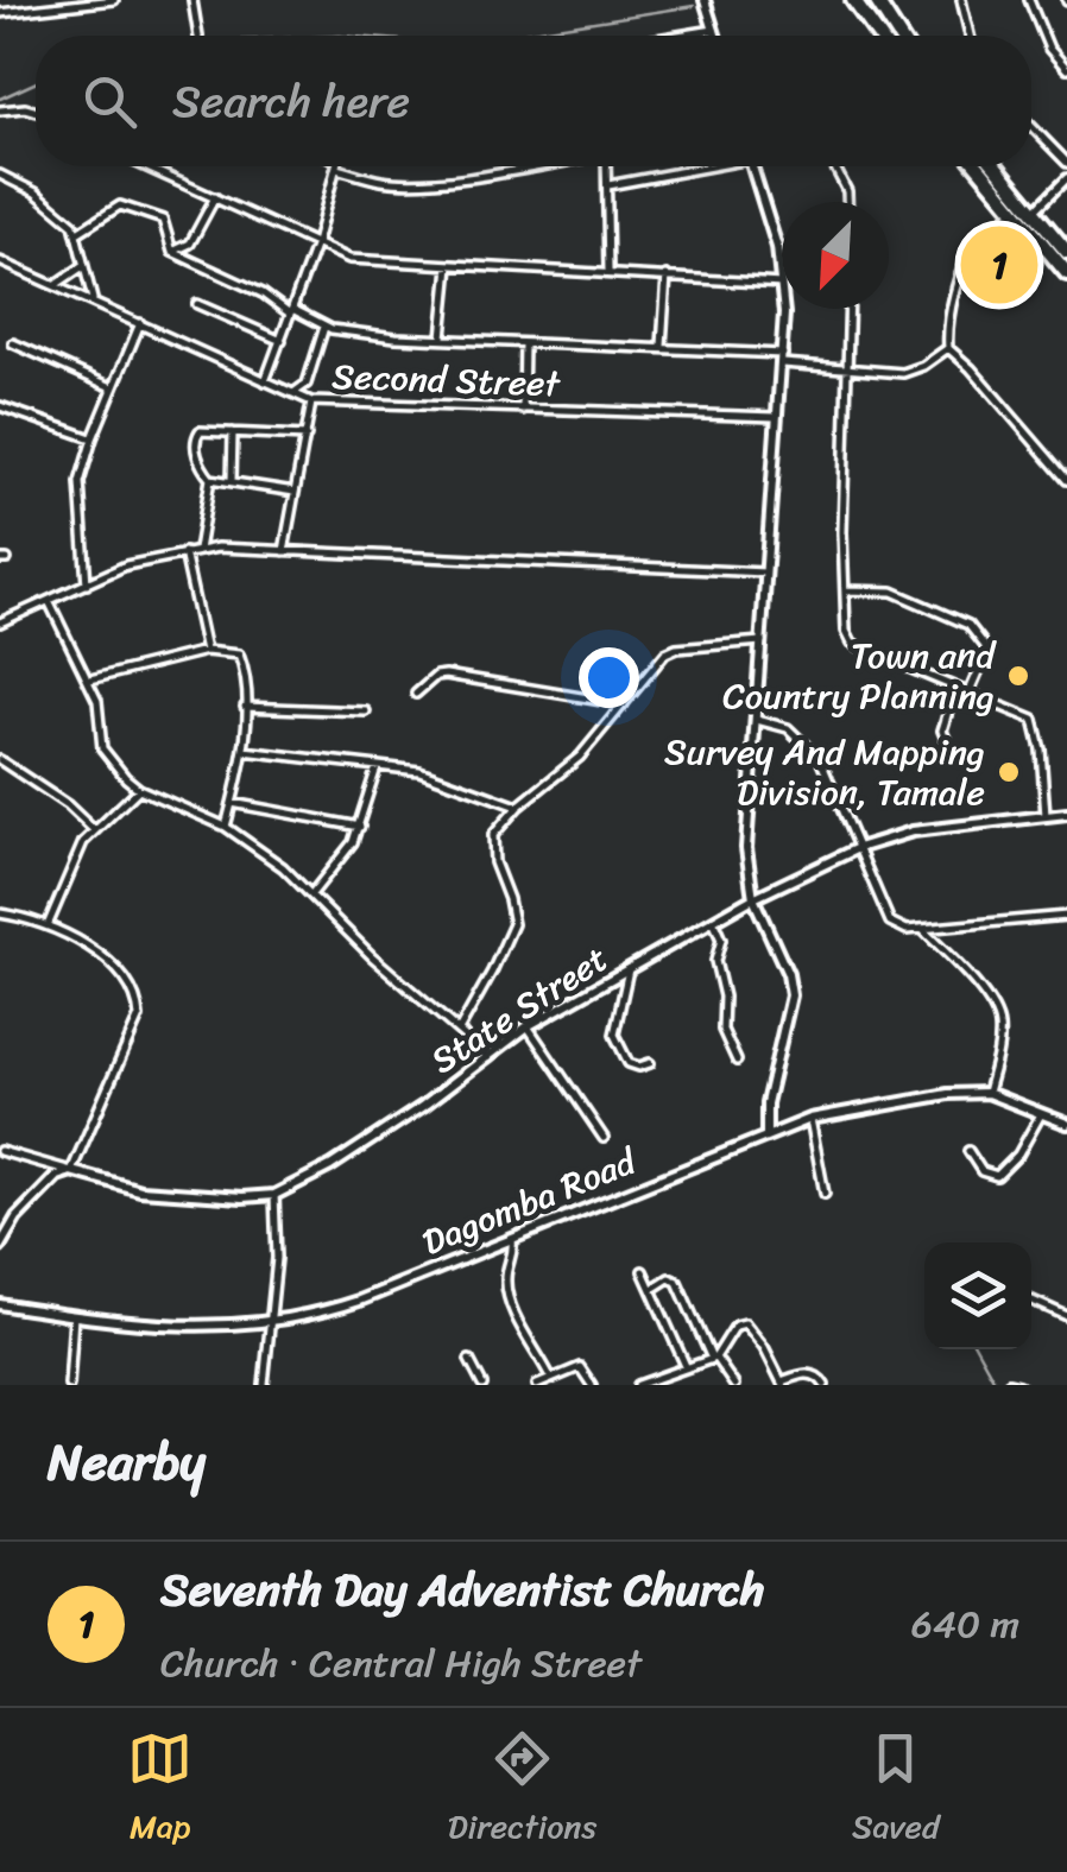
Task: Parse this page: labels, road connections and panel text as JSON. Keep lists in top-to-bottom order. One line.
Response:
{"streets":{"street":["Second Street","State Street","Dagomba Road"]},"places":["Town and Country Planning","Survey And Mapping Division, Tamale"],"north":"bottom left","page":{"search":"Search here","pins":"1","heading":"Nearby","list":[{"mark":"1","name":"Seventh Day Adventist Church","note":"Church · Central High Street","value":"640 m"}],"nav":["Map","Directions","Saved"]}}
